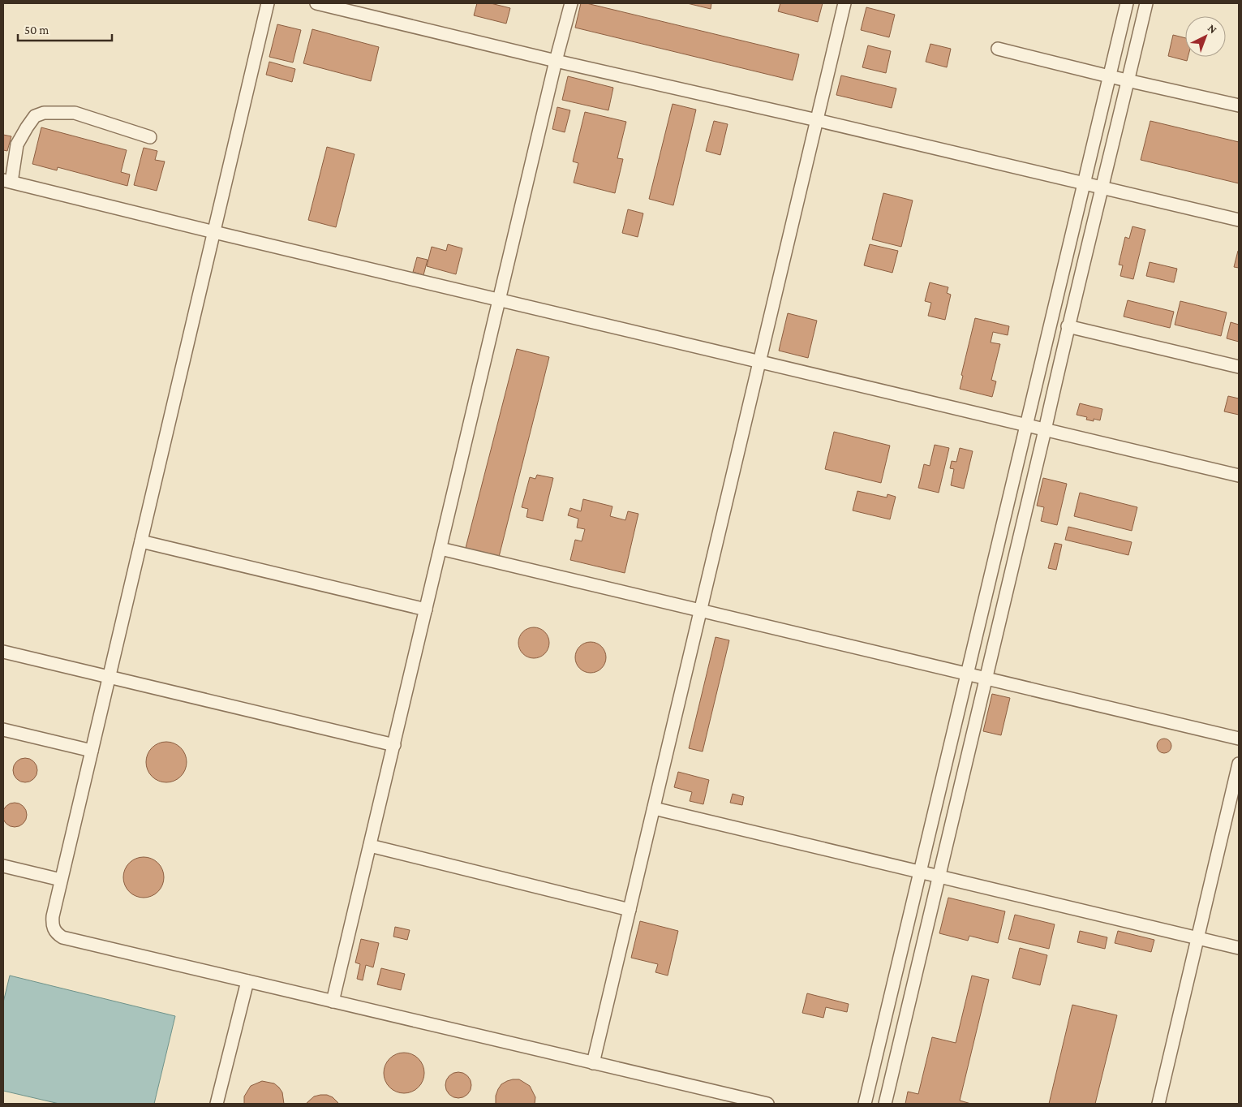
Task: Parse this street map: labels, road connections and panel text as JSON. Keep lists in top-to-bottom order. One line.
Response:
{"scale_bar":"50 m","north":"top right"}
